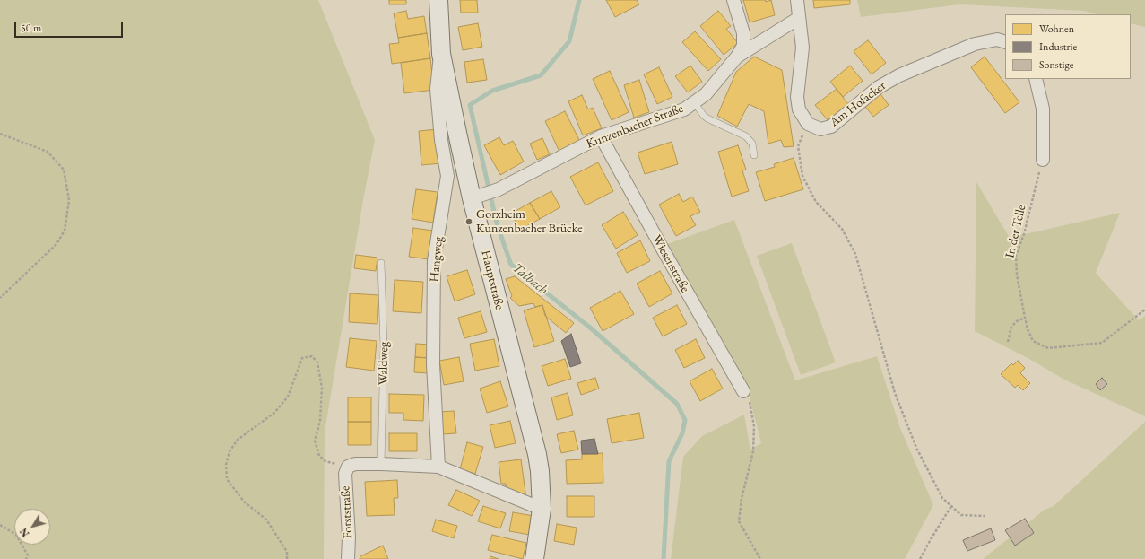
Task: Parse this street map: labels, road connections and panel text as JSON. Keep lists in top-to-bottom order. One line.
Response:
{"streets":{"main road":["Hauptstraße"],"street":["Am Hofacker","Kunzenbacher Straße","Hangweg","Wiesenstraße","Forststraße"],"lane":["Waldweg"],"path":["In der Telle"]},"crossings":[["Kunzenbacher Straße","Wiesenstraße"],["Kunzenbacher Straße","Hauptstraße"],["Hangweg","Hauptstraße"]],"water":["Talbach"],"places":["Gorxheim Kunzenbacher Brücke"],"legend":["Wohnen","Industrie","Sonstige"],"scale_bar":"50 m","north":"bottom left"}
